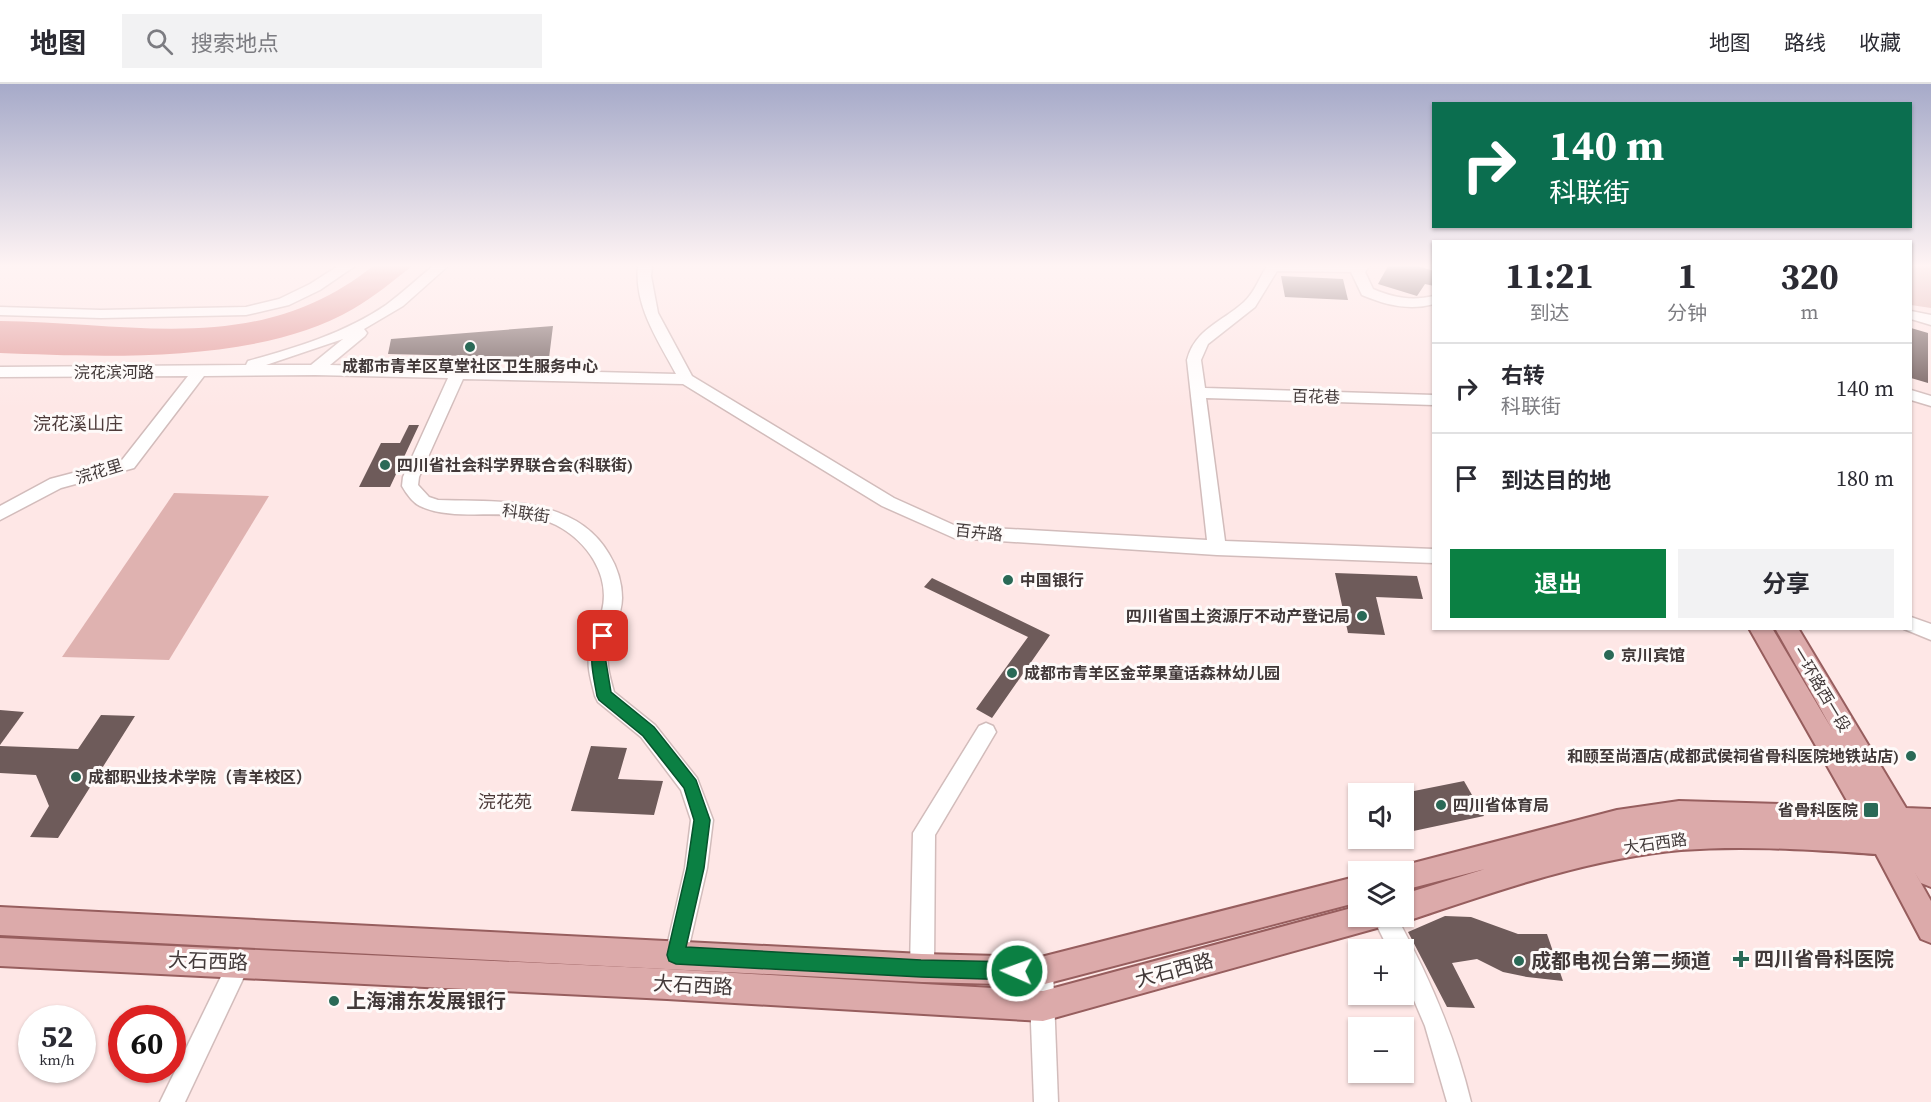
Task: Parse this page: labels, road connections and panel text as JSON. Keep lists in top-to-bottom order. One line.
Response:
{"streets":{"main road":["一环路西一段","大石西路"],"street":["浣花滨河路","百花巷","浣花里","科联街","百卉路"]},"crossings":[["浣花滨河路","浣花里"],["浣花滨河路","科联街"],["浣花滨河路","百卉路"],["科联街","大石西路"],["一环路西一段","大石西路"]],"districts":["浣花溪山庄","浣花苑"],"places":{"other":["成都市青羊区草堂社区卫生服务中心","四川省社会科学界联合会(科联街)","中国银行","四川省国土资源厅不动产登记局","京川宾馆","成都市青羊区金苹果童话森林幼儿园","和颐至尚酒店(成都武侯祠省骨科医院地铁站店)","成都职业技术学院（青羊校区）","四川省体育局","成都电视台第二频道","上海浦东发展银行"],"transit":["省骨科医院"],"health":["四川省骨科医院"]},"page":{"header":"地图","search":"搜索地点","nav":["地图","路线","收藏"],"turn":["140 m","科联街"],"eta":["11:21","到达","1","分钟","320","m"],"list":[{"name":"右转","note":"科联街","value":"140 m"},{"name":"到达目的地","value":"180 m"}],"buttons":["退出","分享"],"map_buttons":["+","−"],"speed":"52 km/h","limit":"60"}}
